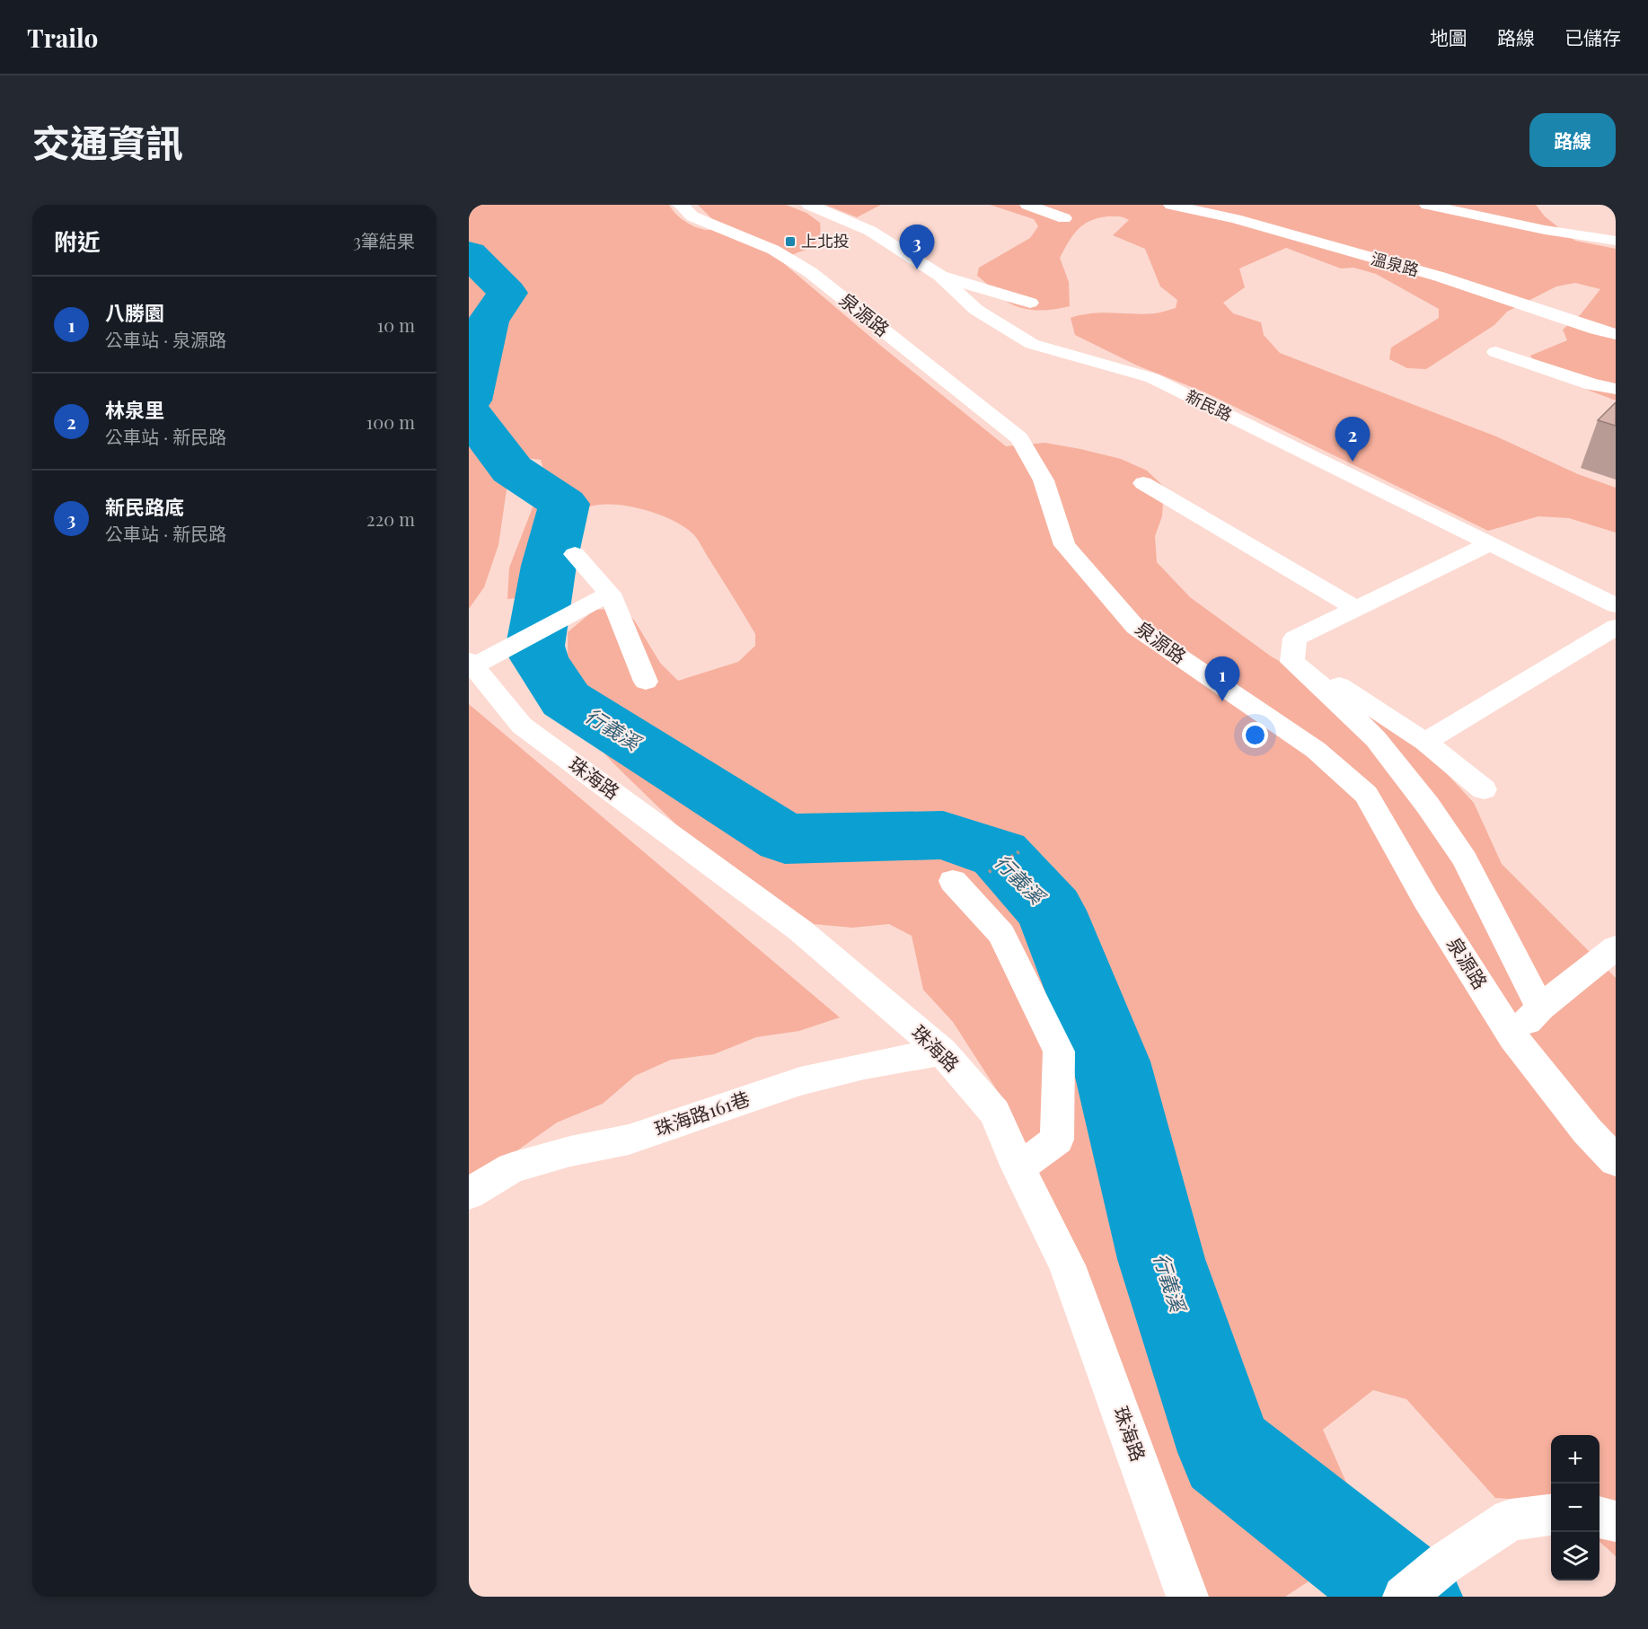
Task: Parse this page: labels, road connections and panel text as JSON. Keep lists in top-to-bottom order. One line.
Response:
{"streets":{"street":["溫泉路","泉源路","新民路","珠海路","珠海路161巷"]},"crossings":[["珠海路","珠海路161巷"]],"water":["行義溪"],"places":{"transit":["上北投"]},"page":{"header":"Trailo","nav":["地圖","路線","已儲存"],"title":"交通資訊","buttons":"路線","heading":["附近","3筆結果"],"pins":["3","2","1"],"list":[{"mark":"1","name":"八勝園","note":"公車站 · 泉源路","value":"10 m"},{"mark":"2","name":"林泉里","note":"公車站 · 新民路","value":"100 m"},{"mark":"3","name":"新民路底","note":"公車站 · 新民路","value":"220 m"}],"map_buttons":["+","−"]}}
